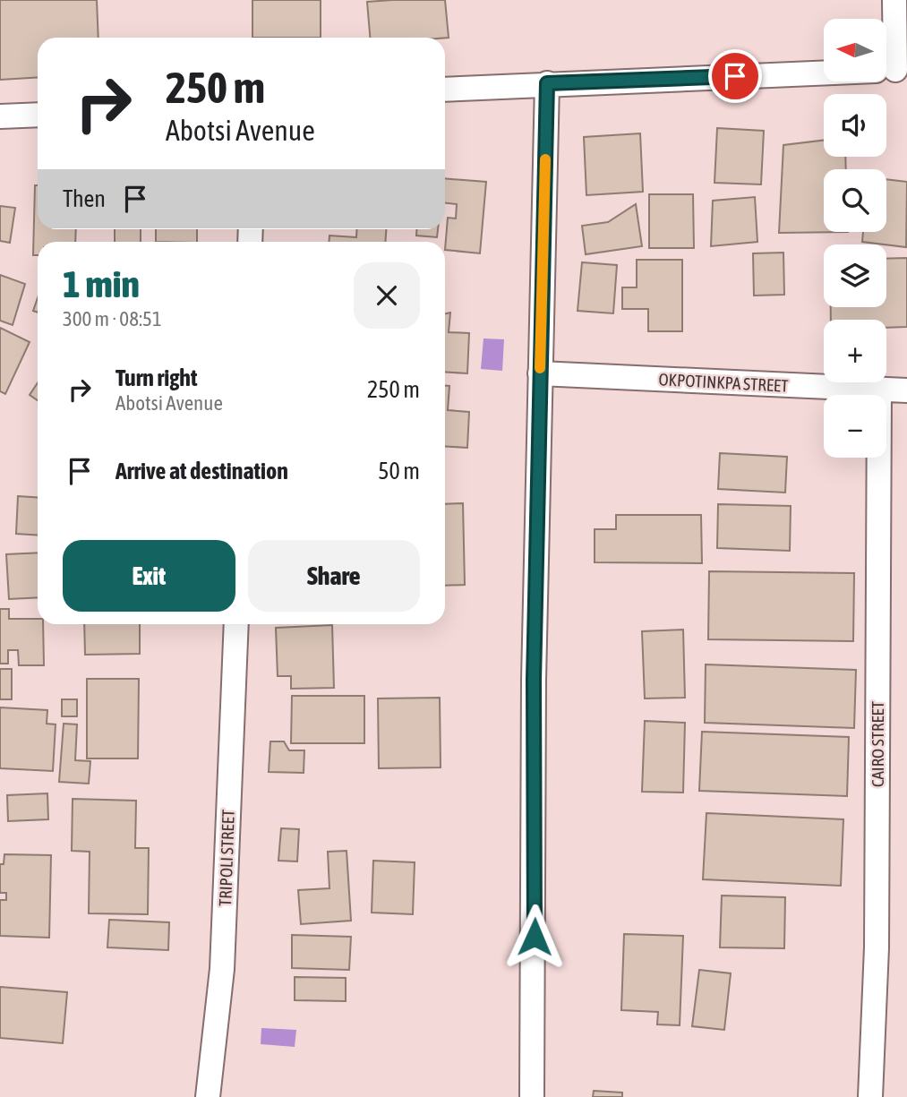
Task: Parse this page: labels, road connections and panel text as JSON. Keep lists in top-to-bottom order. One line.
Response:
{"streets":{"street":["OKPOTINKPA STREET","CAIRO STREET","TRIPOLI STREET"]},"crossings":[["OKPOTINKPA STREET","CAIRO STREET"]],"north":"left","page":{"map_buttons":["+","−"],"turn":["250 m","Abotsi Avenue"],"then":"Then","heading":["1 min","300 m · 08:51"],"list":[{"name":"Turn right","note":"Abotsi Avenue","value":"250 m"},{"name":"Arrive at destination","value":"50 m"}],"buttons":["Exit","Share"]}}
